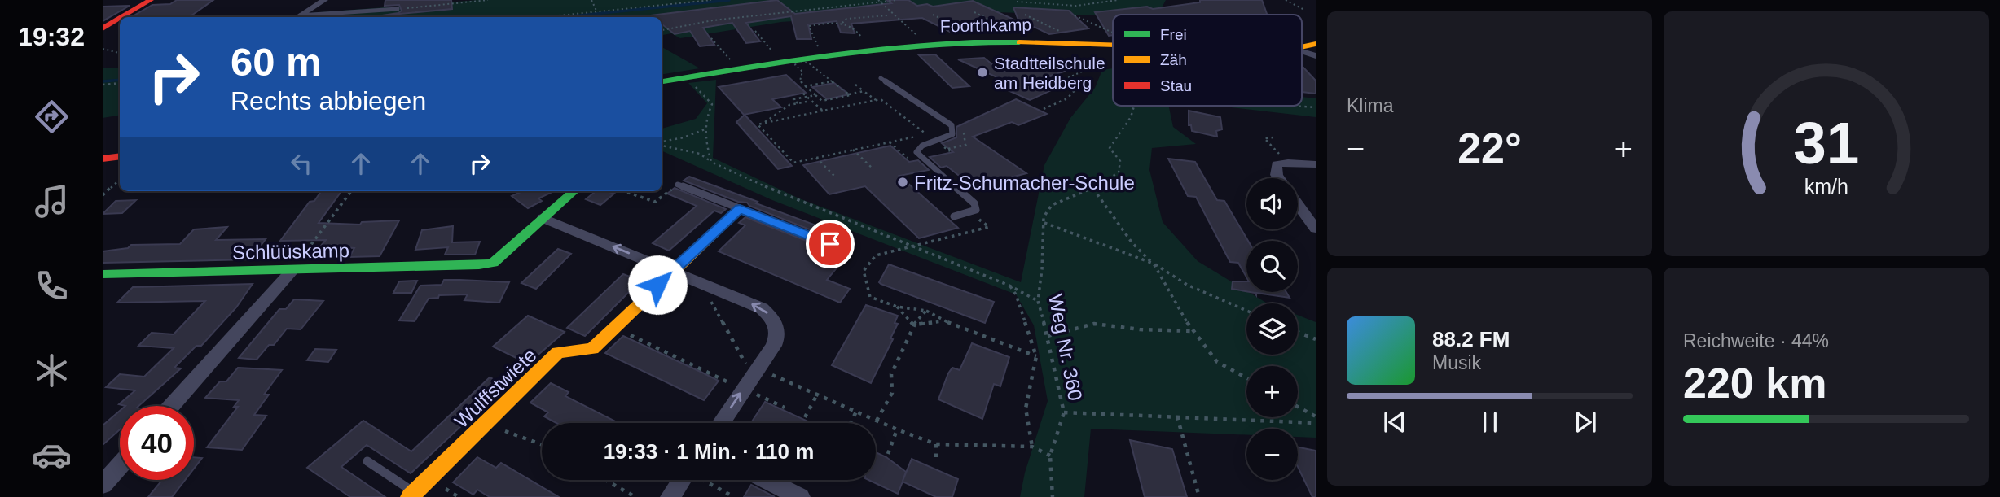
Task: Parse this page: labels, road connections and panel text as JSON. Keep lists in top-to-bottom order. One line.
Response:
{"streets":{"street":["Foorthkamp","Schlüüskamp","Wulffstwiete"],"path":["Weg Nr. 360"]},"places":["Stadtteilschule am Heidberg","Fritz-Schumacher-Schule"],"legend":["Frei","Zäh","Stau"],"page":{"tabs":"19:32","tile":["Klima",["Reichweite · 44%","220 km"]],"turn":["60 m","Rechts abbiegen"],"heat":["−","22°","+"],"map_buttons":["+","−"],"song":["88.2 FM","Musik"],"limit":"40","trip":"19:33 · 1 Min. · 110 m","gauge":["31","km/h"]}}
